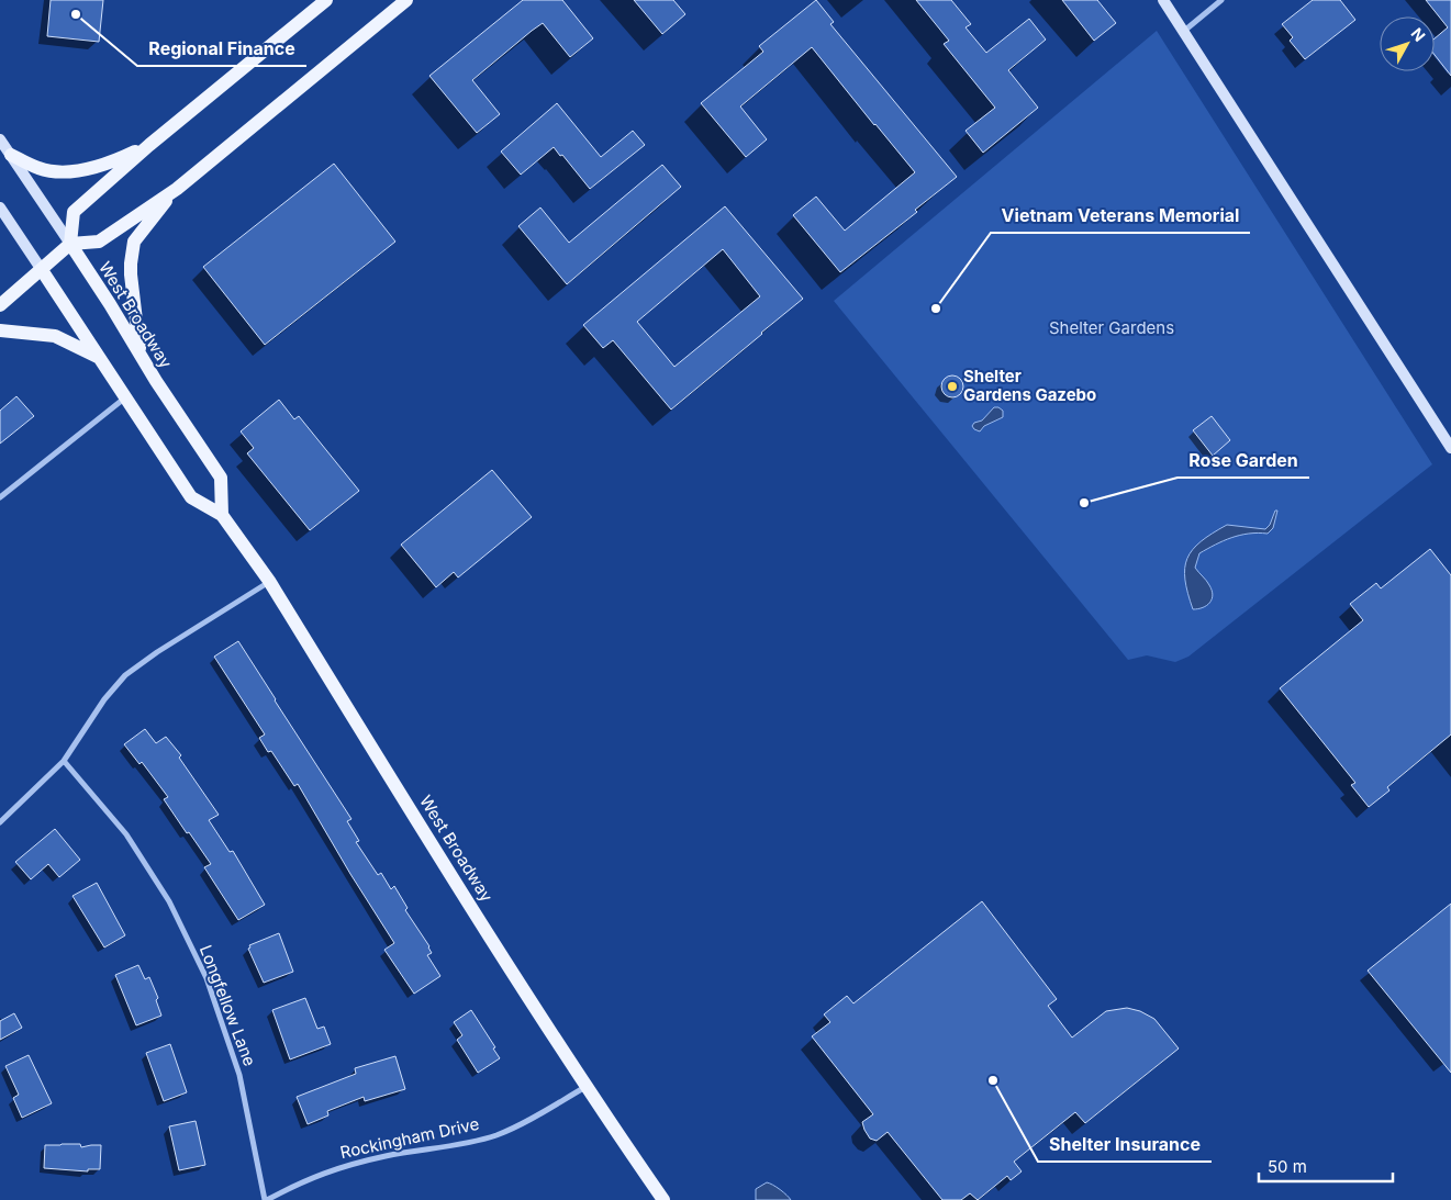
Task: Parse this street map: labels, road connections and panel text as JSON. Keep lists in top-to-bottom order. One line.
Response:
{"streets":{"main road":["West Broadway"],"street":["Longfellow Lane","Rockingham Drive"]},"crossings":[["West Broadway","Rockingham Drive"],["Longfellow Lane","Rockingham Drive"]],"parks":["Shelter Gardens"],"places":["Regional Finance","Vietnam Veterans Memorial","Shelter Gardens Gazebo","Rose Garden","Shelter Insurance"],"scale_bar":"50 m","north":"top right"}
